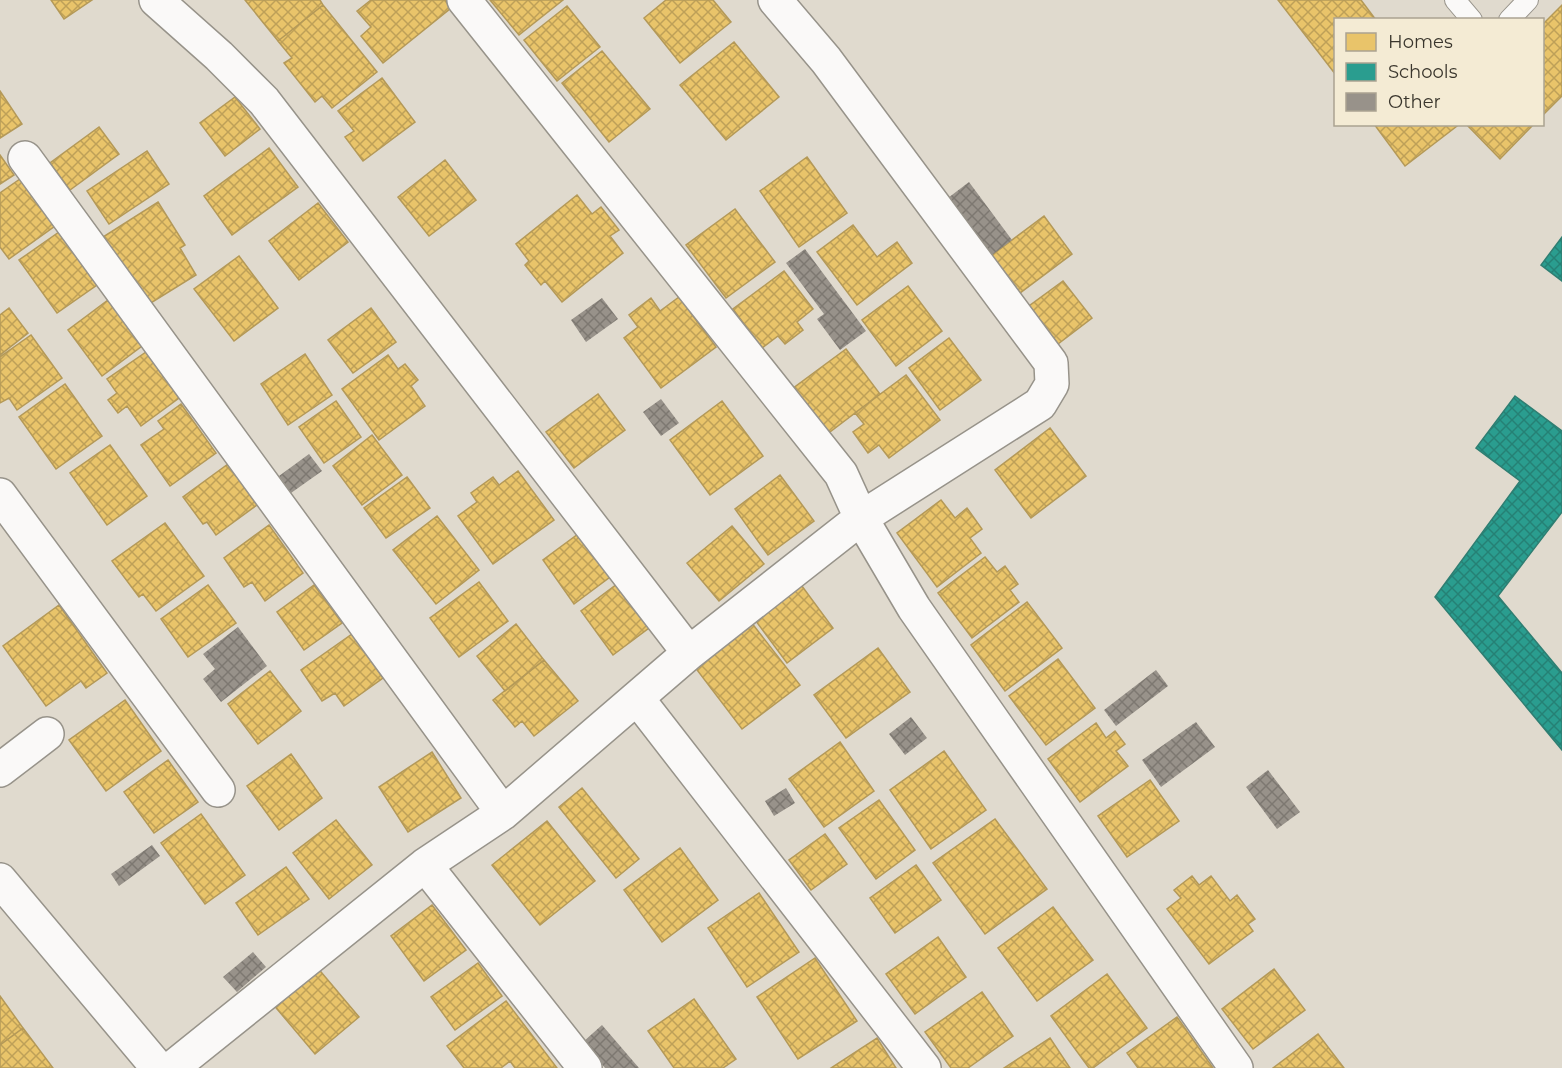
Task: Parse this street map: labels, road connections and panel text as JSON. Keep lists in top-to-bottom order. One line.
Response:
{"legend":["Homes","Schools","Other"]}
